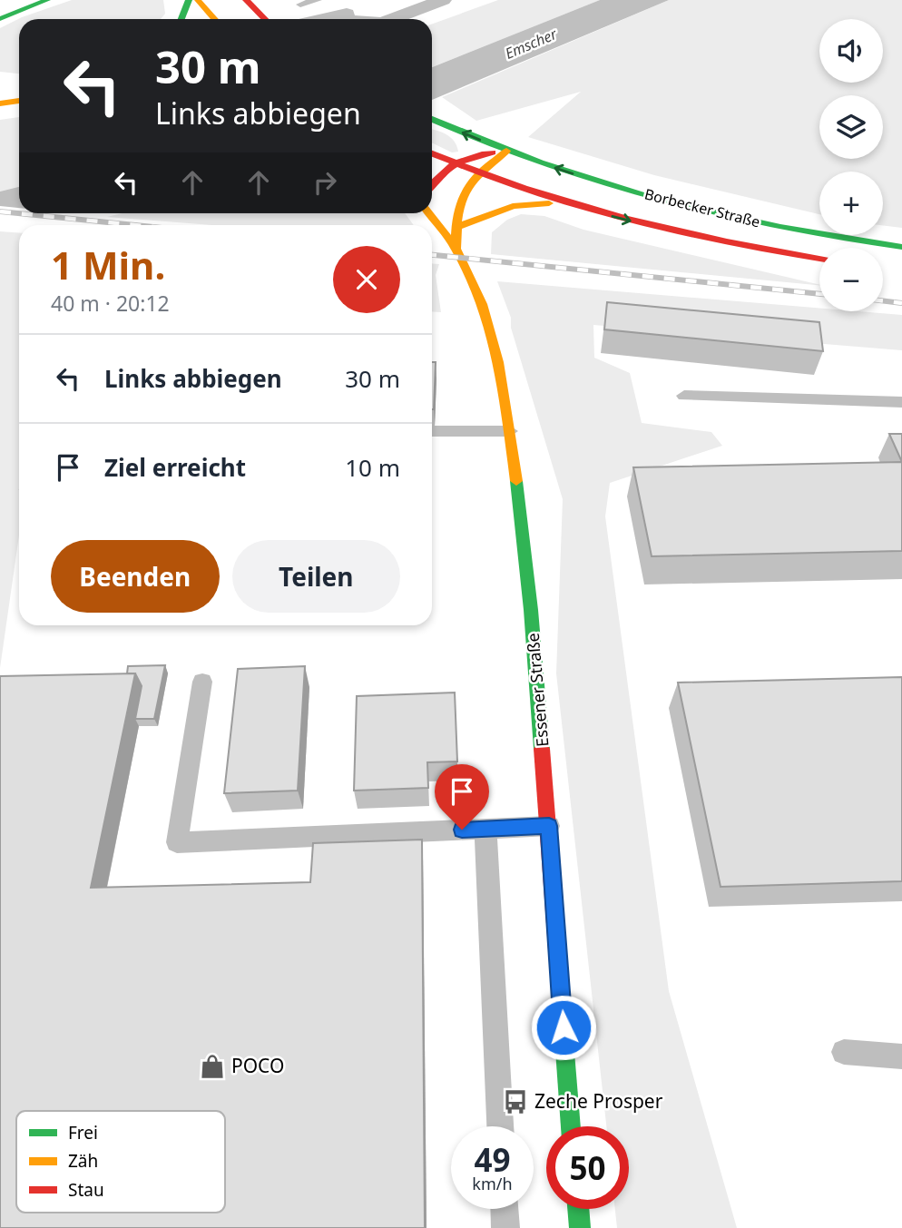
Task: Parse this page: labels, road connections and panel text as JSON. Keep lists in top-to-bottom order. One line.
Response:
{"streets":{"main road":["Borbecker Straße","Essener Straße"]},"crossings":[["Borbecker Straße","Essener Straße"]],"water":["Emscher"],"places":{"shop":["POCO"],"bus stop":["Zeche Prosper"]},"legend":["Frei","Zäh","Stau"],"page":{"map_buttons":["+","−"],"turn":["30 m","Links abbiegen"],"heading":["1 Min.","40 m · 20:12"],"list":[{"name":"Links abbiegen","value":"30 m"},{"name":"Ziel erreicht","value":"10 m"}],"buttons":["Beenden","Teilen"],"speed":"49 km/h","limit":"50"}}
